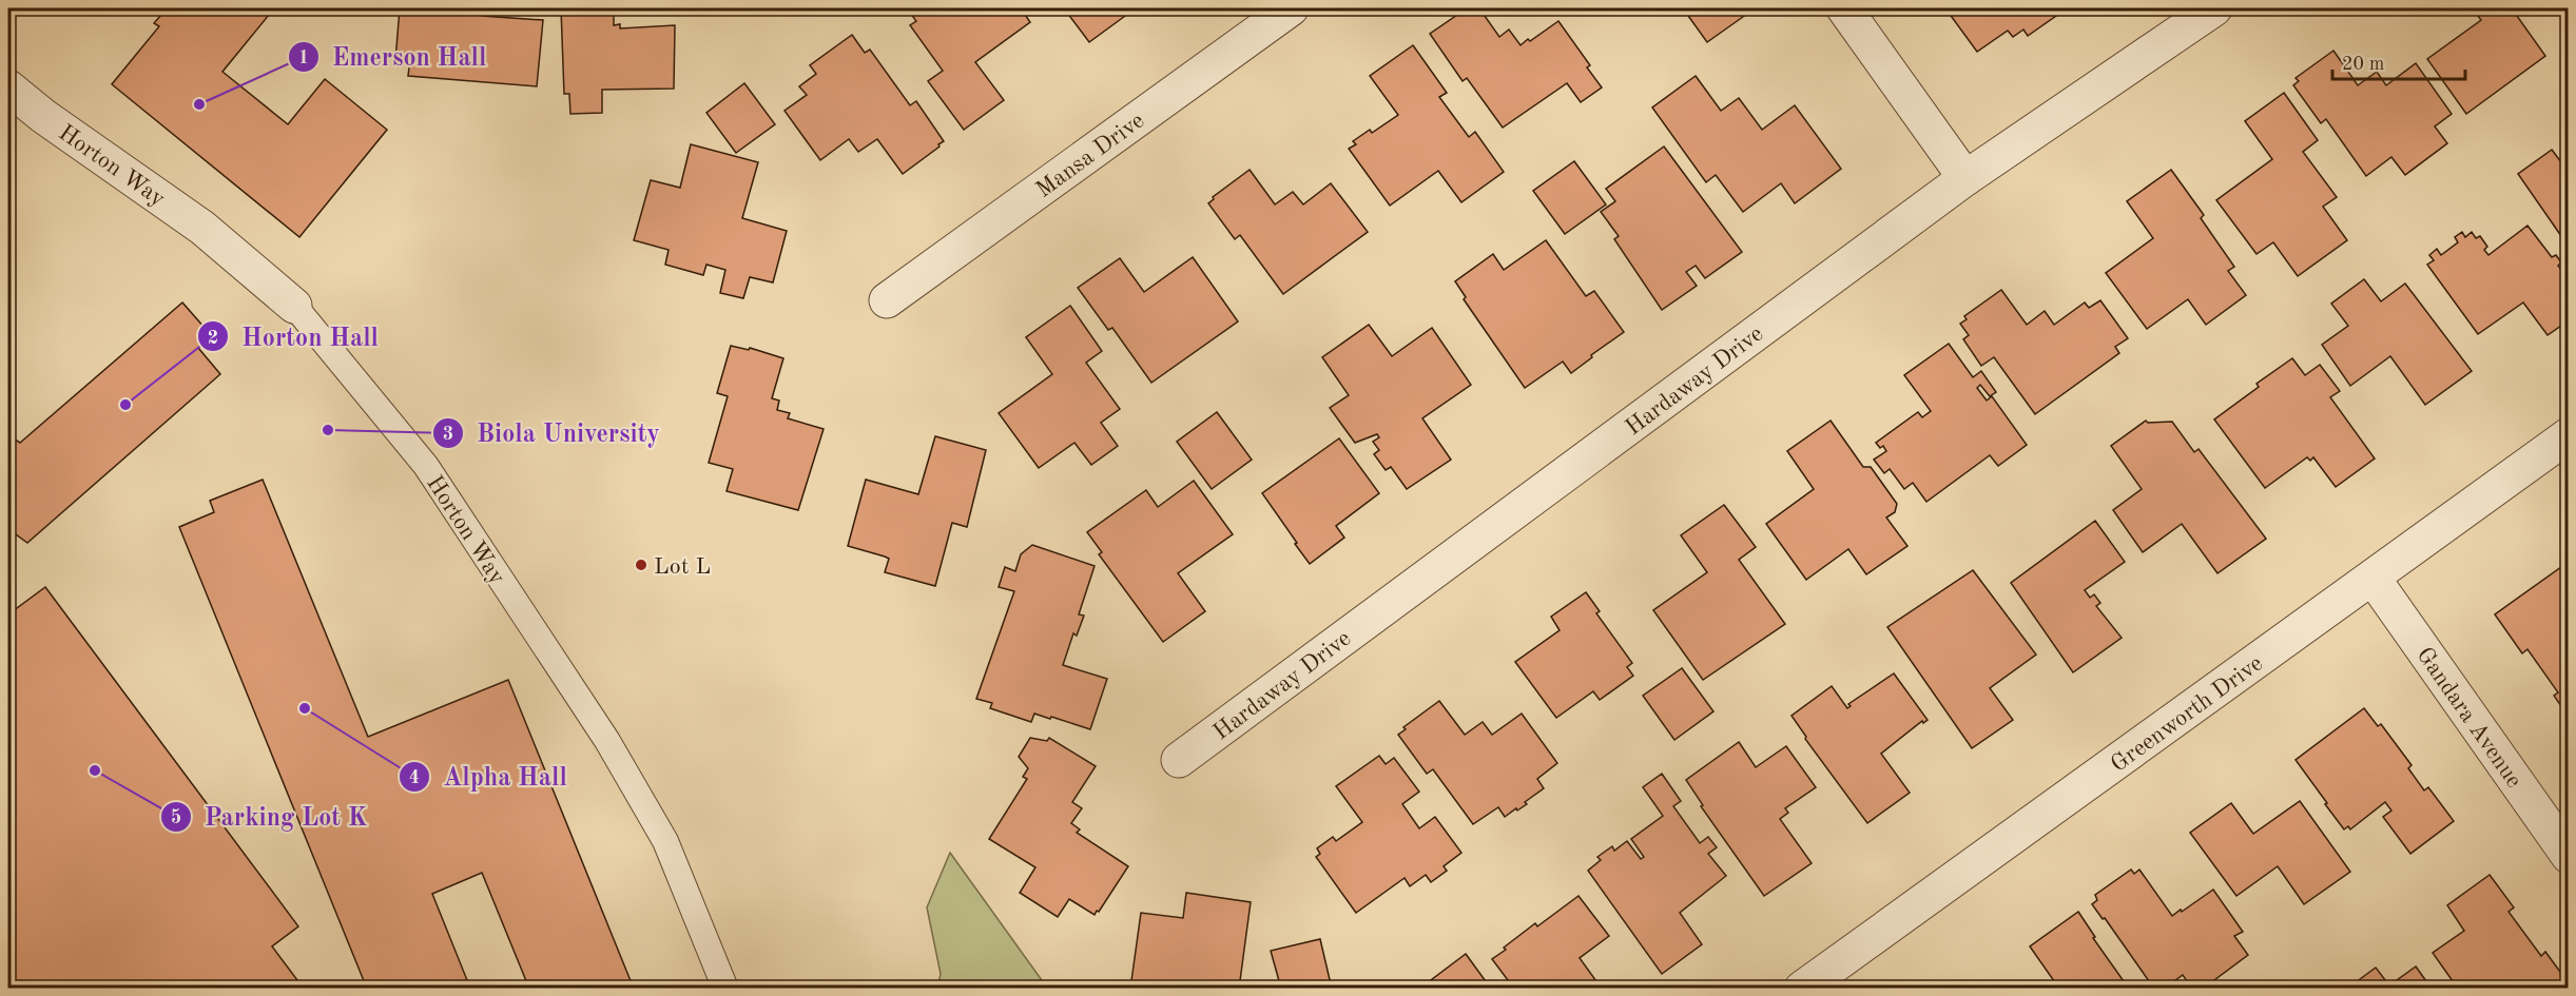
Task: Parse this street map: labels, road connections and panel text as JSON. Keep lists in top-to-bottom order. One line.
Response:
{"streets":{"street":["Mansa Drive","Horton Way","Hardaway Drive","Greenworth Drive","Gandara Avenue"]},"crossings":[["Greenworth Drive","Gandara Avenue"]],"places":["Emerson Hall","Horton Hall","Biola University","Lot L","Alpha Hall","Parking Lot K"],"scale_bar":"20 m"}
